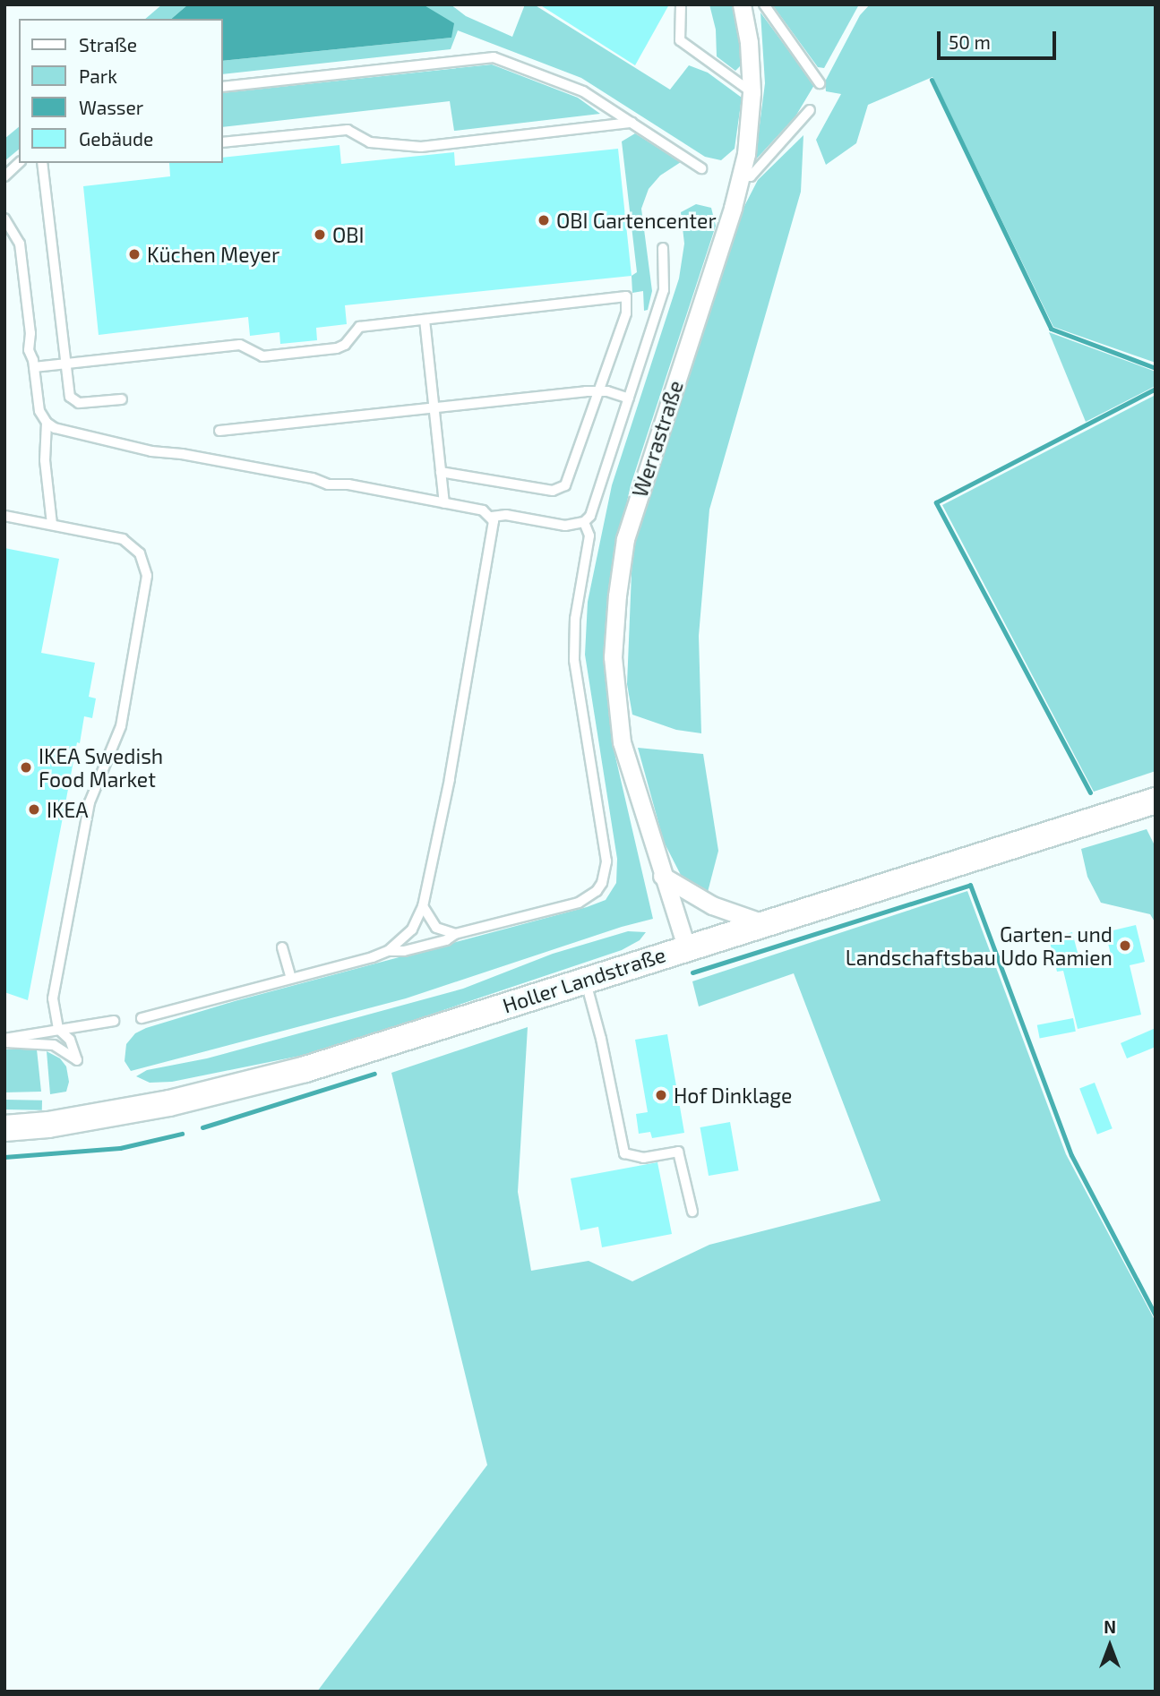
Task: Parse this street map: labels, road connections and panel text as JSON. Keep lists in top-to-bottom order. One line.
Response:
{"streets":{"main road":["Holler Landstraße"],"street":["Werrastraße"]},"crossings":[["Werrastraße","Holler Landstraße"]],"places":["OBI Gartencenter","OBI","Küchen Meyer","IKEA Swedish Food Market","IKEA","Garten- und Landschaftsbau Udo Ramien","Hof Dinklage"],"legend":["Straße","Park","Wasser","Gebäude"],"scale_bar":"50 m","north":"top"}
